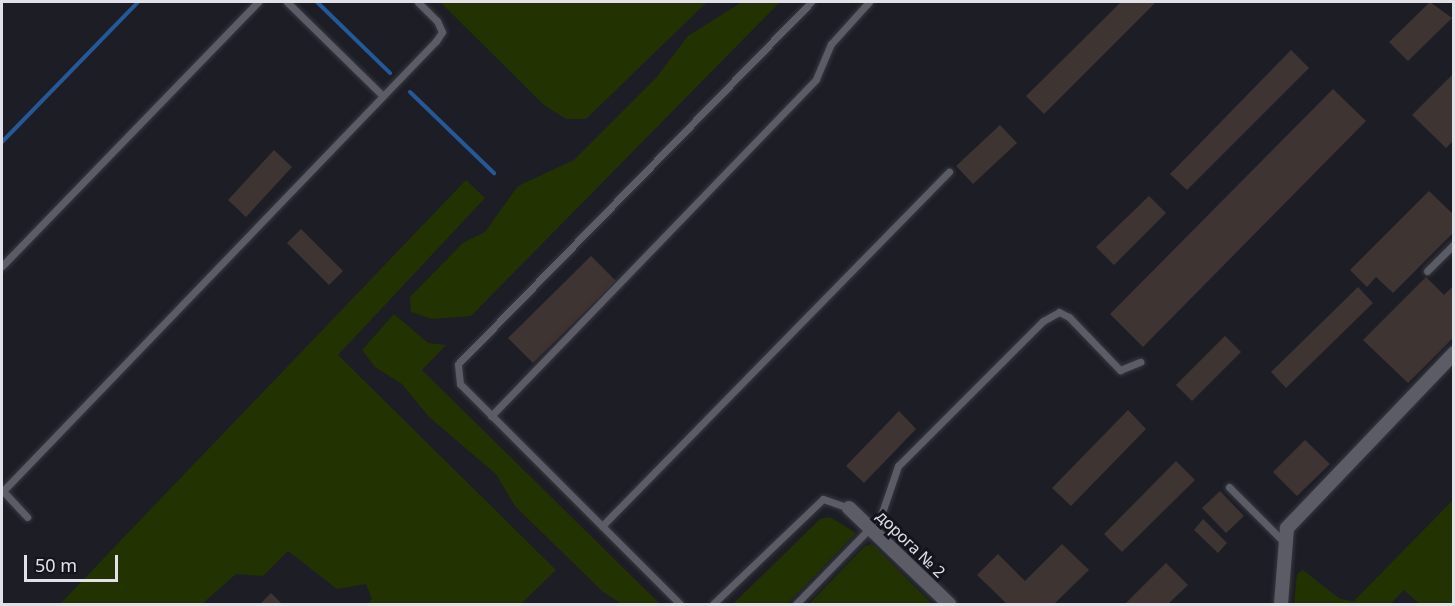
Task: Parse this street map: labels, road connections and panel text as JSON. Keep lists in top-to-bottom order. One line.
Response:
{"streets":{"street":["дорога № 2"]},"scale_bar":"50 m"}
